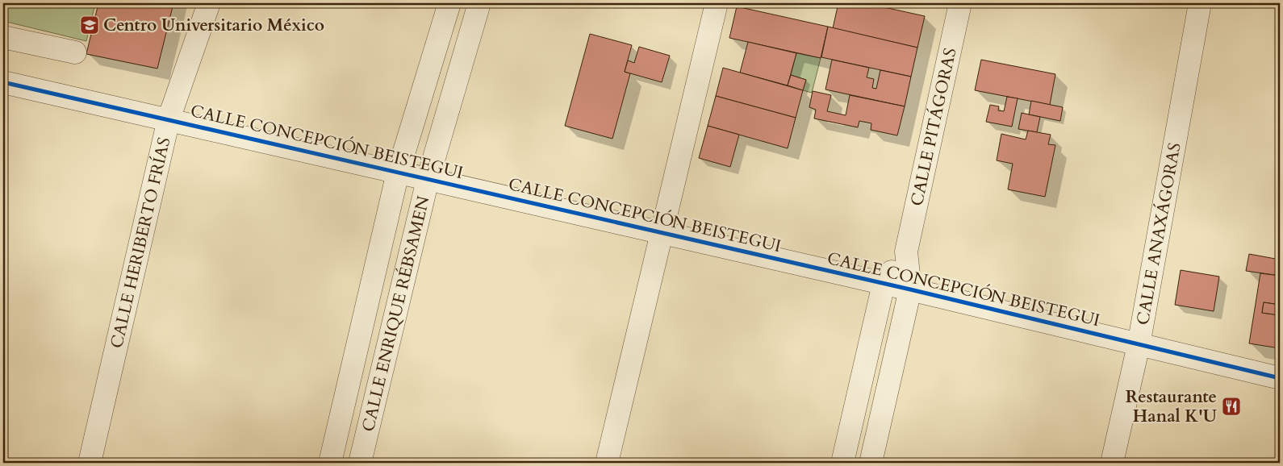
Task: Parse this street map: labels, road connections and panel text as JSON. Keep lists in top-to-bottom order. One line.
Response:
{"streets":{"street":["CALLE PITÁGORAS","CALLE CONCEPCIÓN BEISTEGUI","CALLE ANAXÁGORAS","CALLE HERIBERTO FRÍAS","CALLE ENRIQUE RÉBSAMEN"]},"crossings":[["CALLE PITÁGORAS","CALLE CONCEPCIÓN BEISTEGUI"],["CALLE CONCEPCIÓN BEISTEGUI","CALLE ANAXÁGORAS"],["CALLE CONCEPCIÓN BEISTEGUI","CALLE HERIBERTO FRÍAS"],["CALLE CONCEPCIÓN BEISTEGUI","CALLE ENRIQUE RÉBSAMEN"]],"places":{"school or university":["Centro Universitario México"],"restaurant":["Restaurante Hanal K'U"]}}
